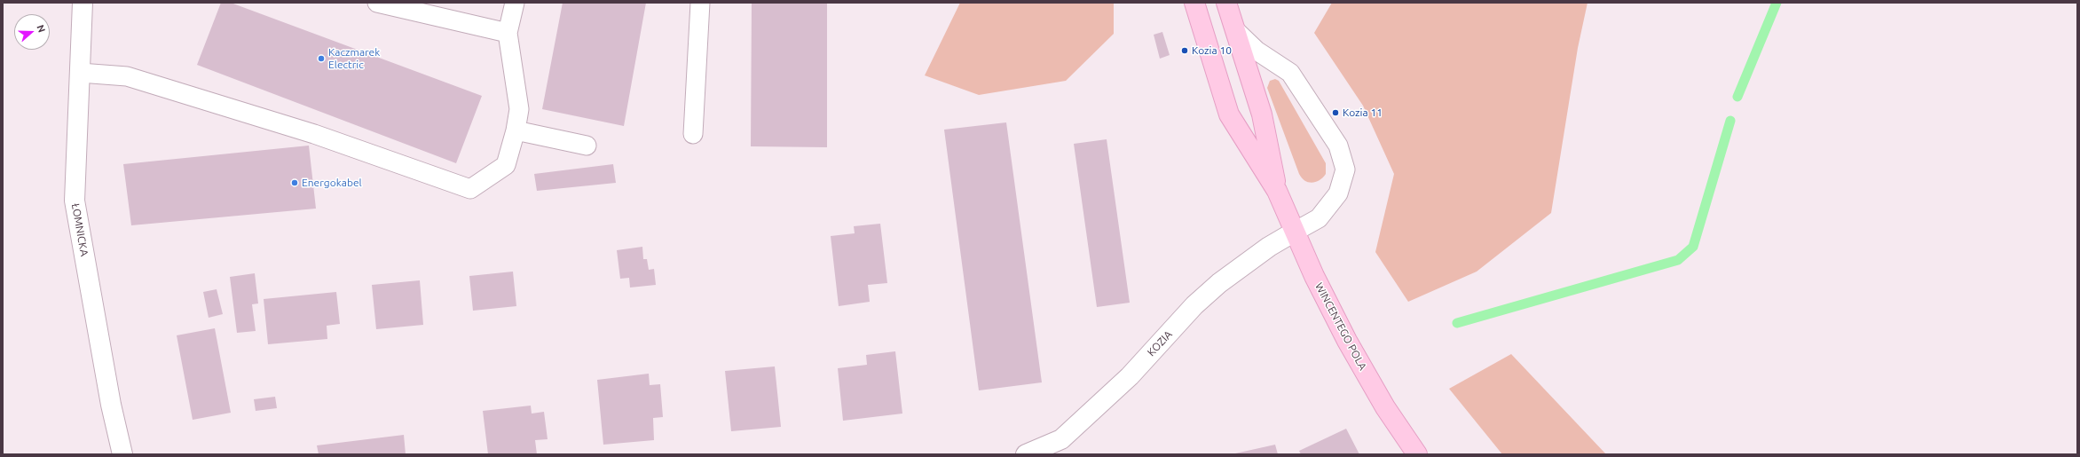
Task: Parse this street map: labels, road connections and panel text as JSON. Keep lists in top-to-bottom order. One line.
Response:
{"streets":{"main road":["WINCENTEGO POLA"],"street":["ŁOMNICKA","KOZIA"]},"crossings":[["WINCENTEGO POLA","KOZIA"]],"places":["Kozia 10","Kaczmarek Electric","Kozia 11","Energokabel"],"north":"right"}
